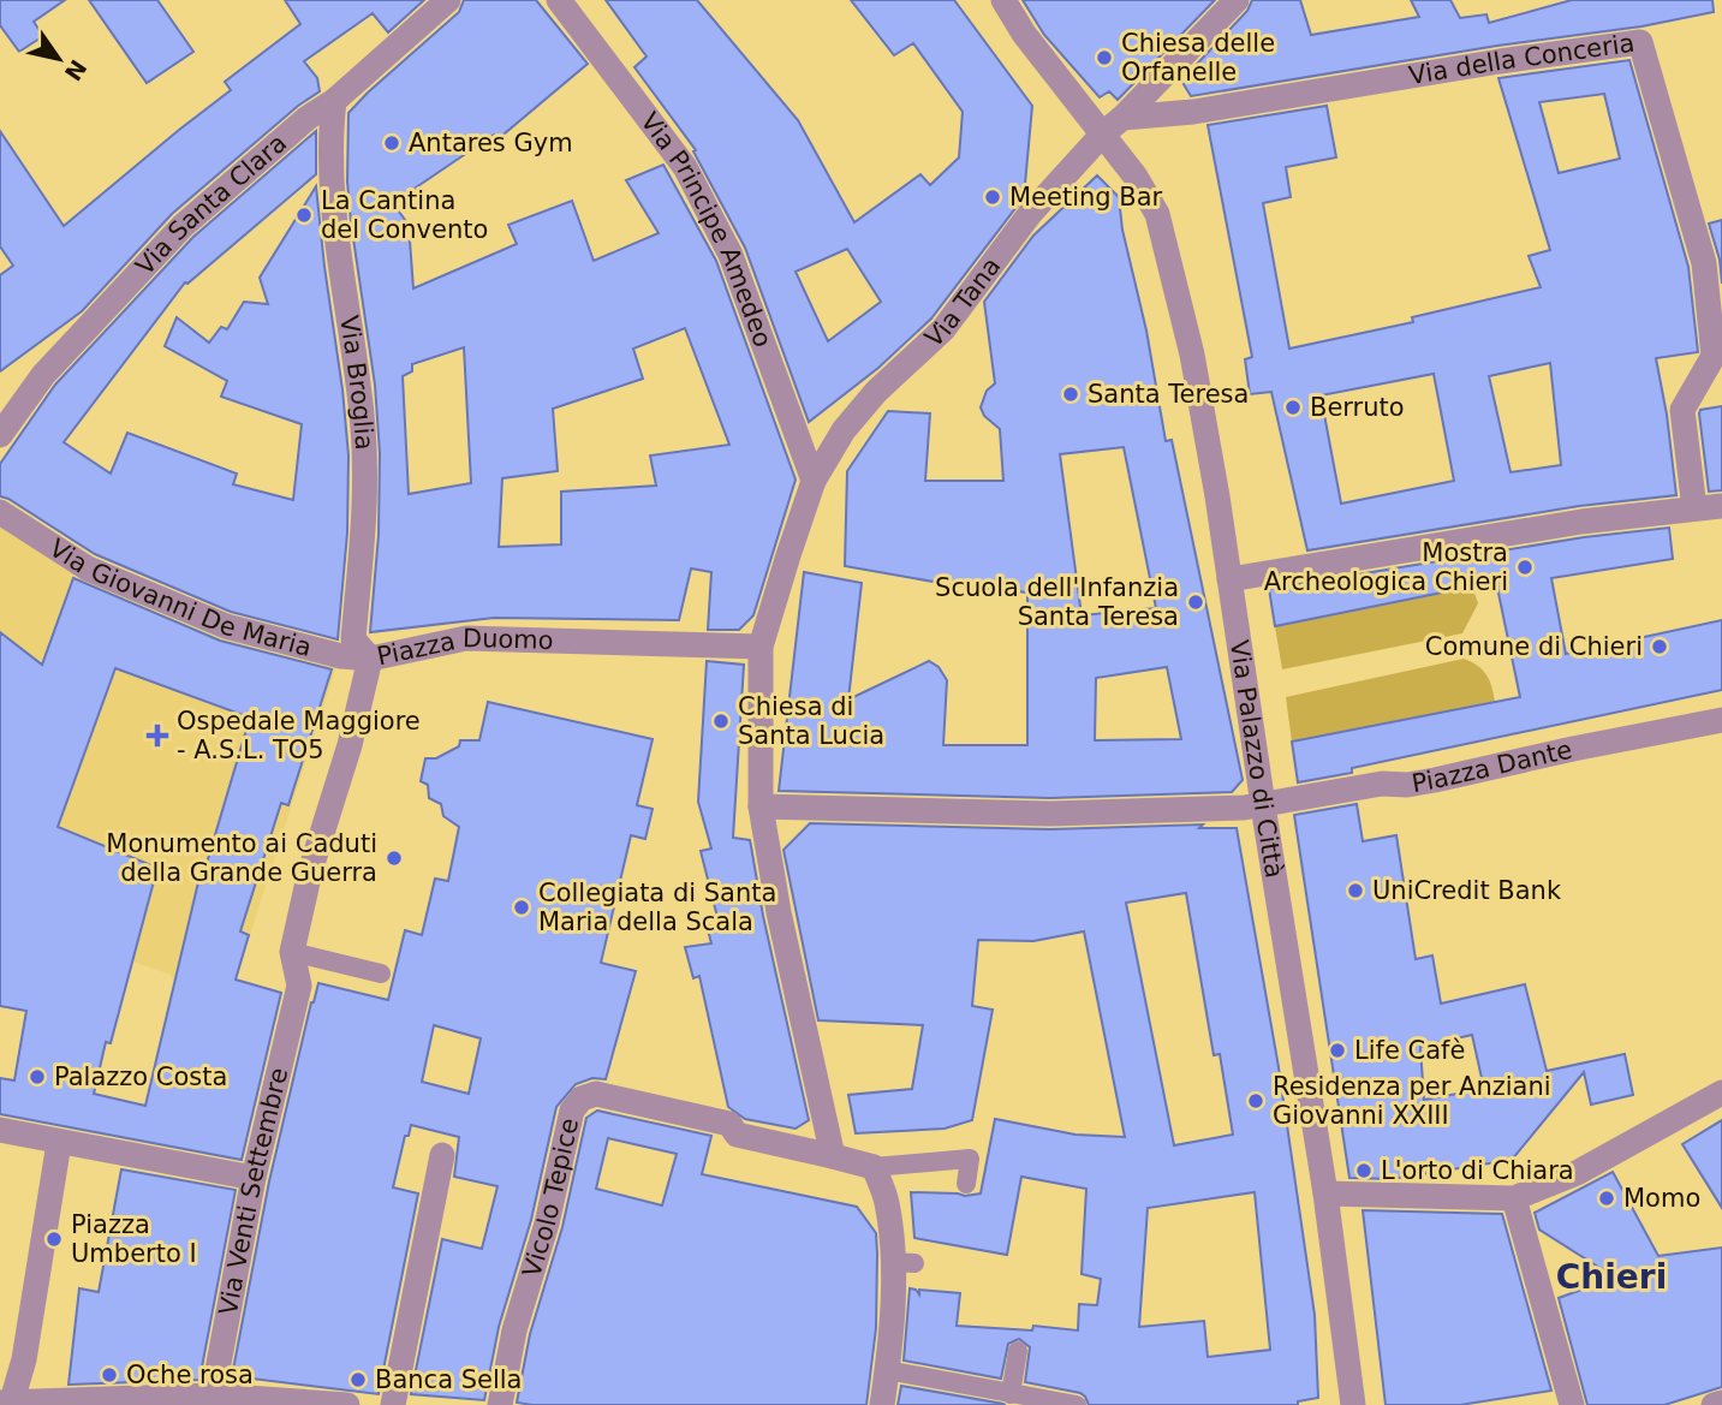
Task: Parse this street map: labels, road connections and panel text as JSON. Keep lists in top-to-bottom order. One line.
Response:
{"streets":{"street":["Via della Conceria","Via Santa Clara","Via Principe Amedeo","Via Tana","Via Broglia","Via Giovanni De Maria","Piazza Duomo","Via Palazzo di Città","Piazza Dante","Via Venti Settembre","Vicolo Tepice"]},"crossings":[["Via della Conceria","Via Tana"],["Via della Conceria","Via Palazzo di Città"],["Via Santa Clara","Via Broglia"],["Via Principe Amedeo","Via Tana"],["Via Tana","Piazza Duomo"],["Via Tana","Via Palazzo di Città"],["Via Tana","Piazza Dante"],["Via Tana","Vicolo Tepice"],["Via Broglia","Via Giovanni De Maria"],["Via Broglia","Piazza Duomo"],["Via Giovanni De Maria","Piazza Duomo"],["Piazza Duomo","Via Venti Settembre"],["Via Palazzo di Città","Piazza Dante"]],"districts":["Chieri"],"places":{"other":["Chiesa delle Orfanelle","Antares Gym","Meeting Bar","La Cantina del Convento","Santa Teresa","Berruto","Mostra Archeologica Chieri","Scuola dell'Infanzia Santa Teresa","Comune di Chieri","Chiesa di Santa Lucia","Monumento ai Caduti della Grande Guerra","UniCredit Bank","Collegiata di Santa Maria della Scala","Life Cafè","Palazzo Costa","Residenza per Anziani Giovanni XXIII","L'orto di Chiara","Momo","Piazza Umberto I","Oche rosa","Banca Sella"],"health":["Ospedale Maggiore - A.S.L. TO5"]},"north":"bottom right"}
